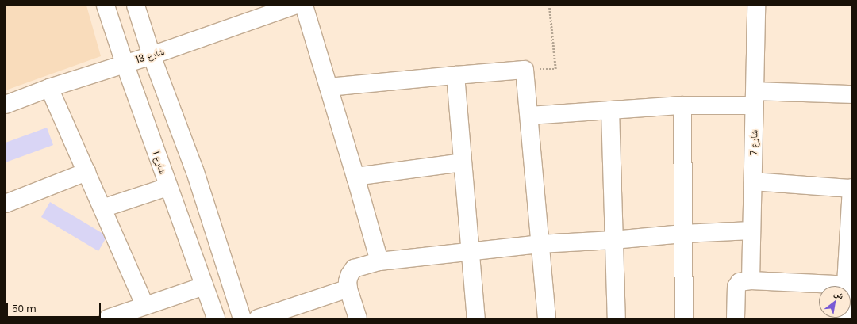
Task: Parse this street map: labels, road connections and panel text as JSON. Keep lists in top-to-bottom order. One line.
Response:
{"streets":{"street":["شارع 13","شارع 7","شارع 1"]},"crossings":[["شارع 13","شارع 1"]],"scale_bar":"50 m","north":"top right"}
